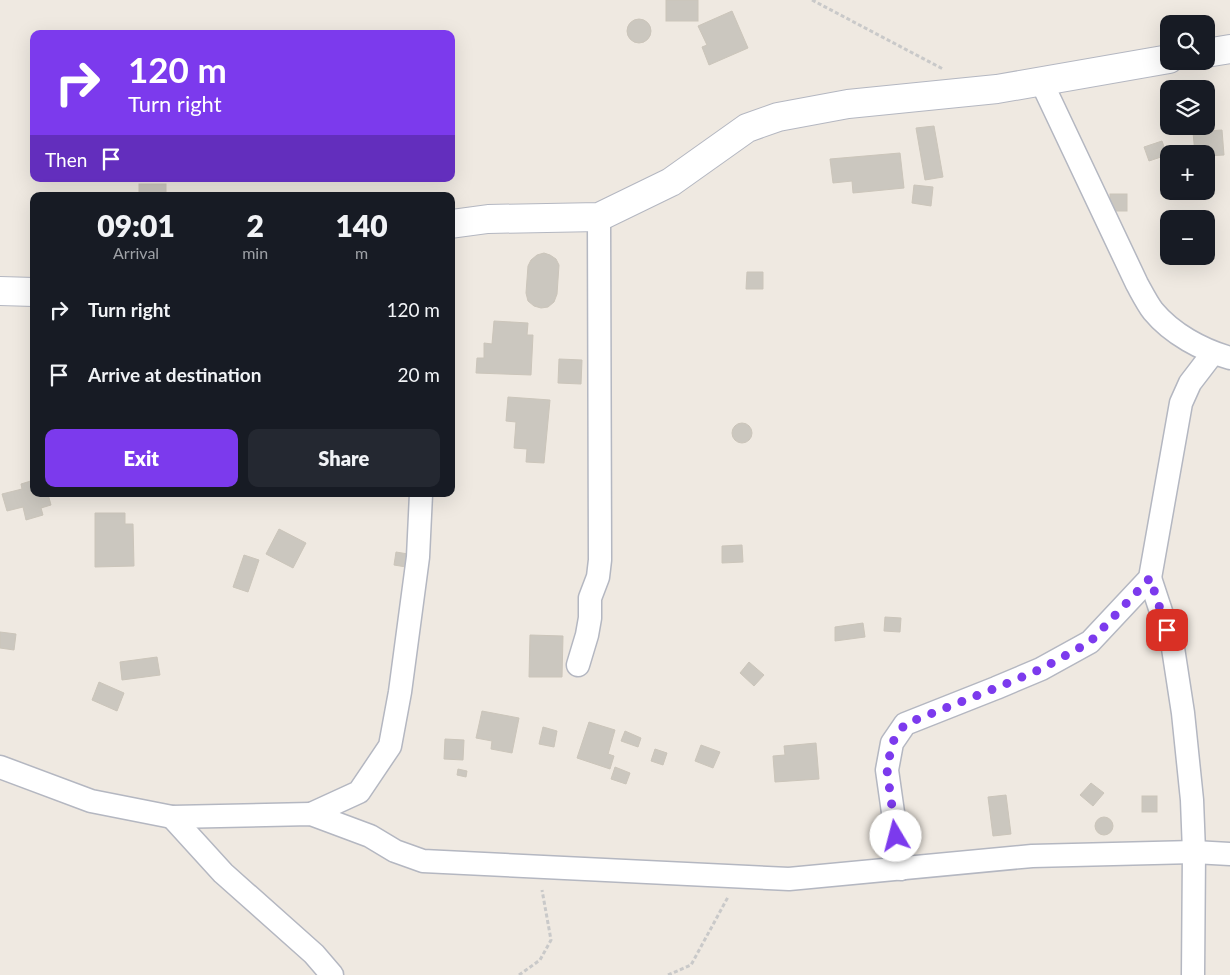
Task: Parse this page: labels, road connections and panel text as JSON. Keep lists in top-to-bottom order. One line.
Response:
{"page":{"map_buttons":["+","−"],"turn":["120 m","Turn right"],"then":"Then","eta":["09:01","Arrival","2","min","140","m"],"list":[{"name":"Turn right","value":"120 m"},{"name":"Arrive at destination","value":"20 m"}],"buttons":["Exit","Share"]}}
